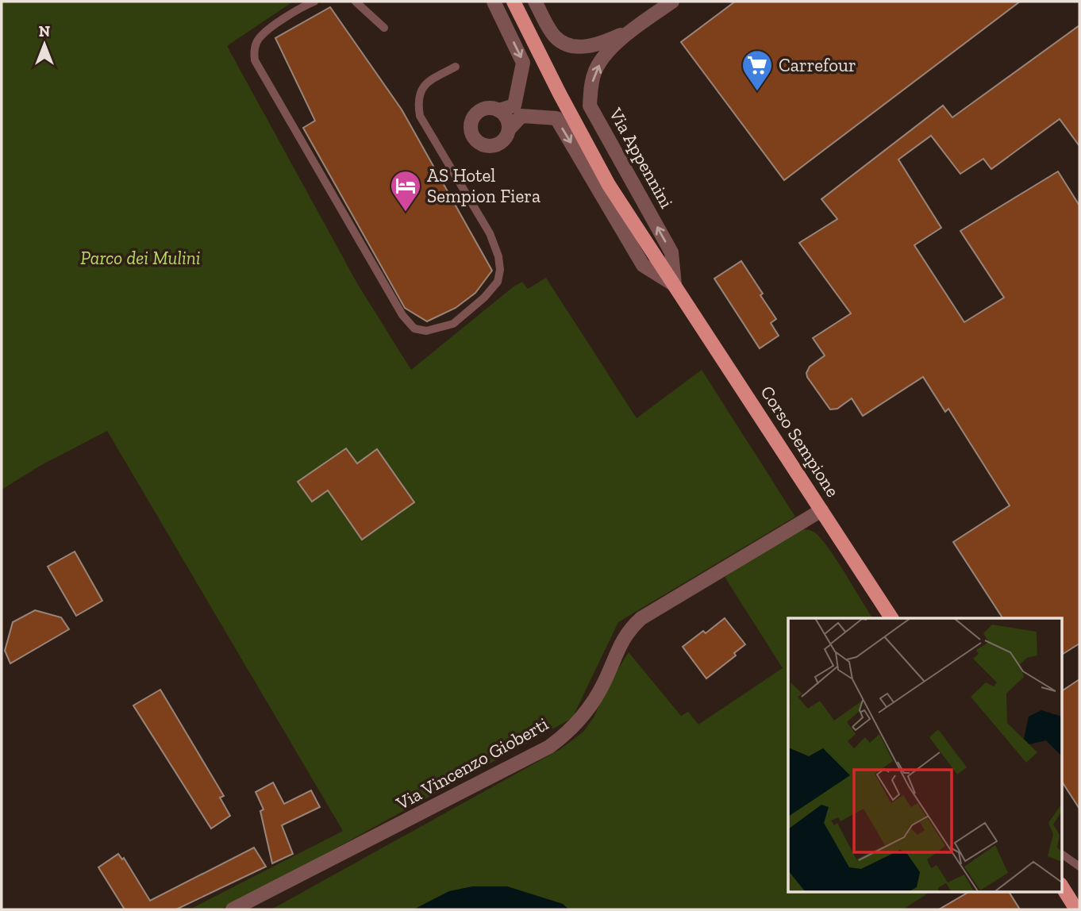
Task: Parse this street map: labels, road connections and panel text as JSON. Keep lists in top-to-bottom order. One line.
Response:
{"streets":{"main road":["Corso Sempione"],"street":["Via Appennini","Via Vincenzo Gioberti"]},"crossings":[["Via Appennini","Corso Sempione"],["Corso Sempione","Via Vincenzo Gioberti"]],"one_way":["Via Appennini"],"parks":["Parco dei Mulini"],"places":{"supermarket":["Carrefour"],"hotel":["AS Hotel Sempion Fiera"]},"north":"top"}
